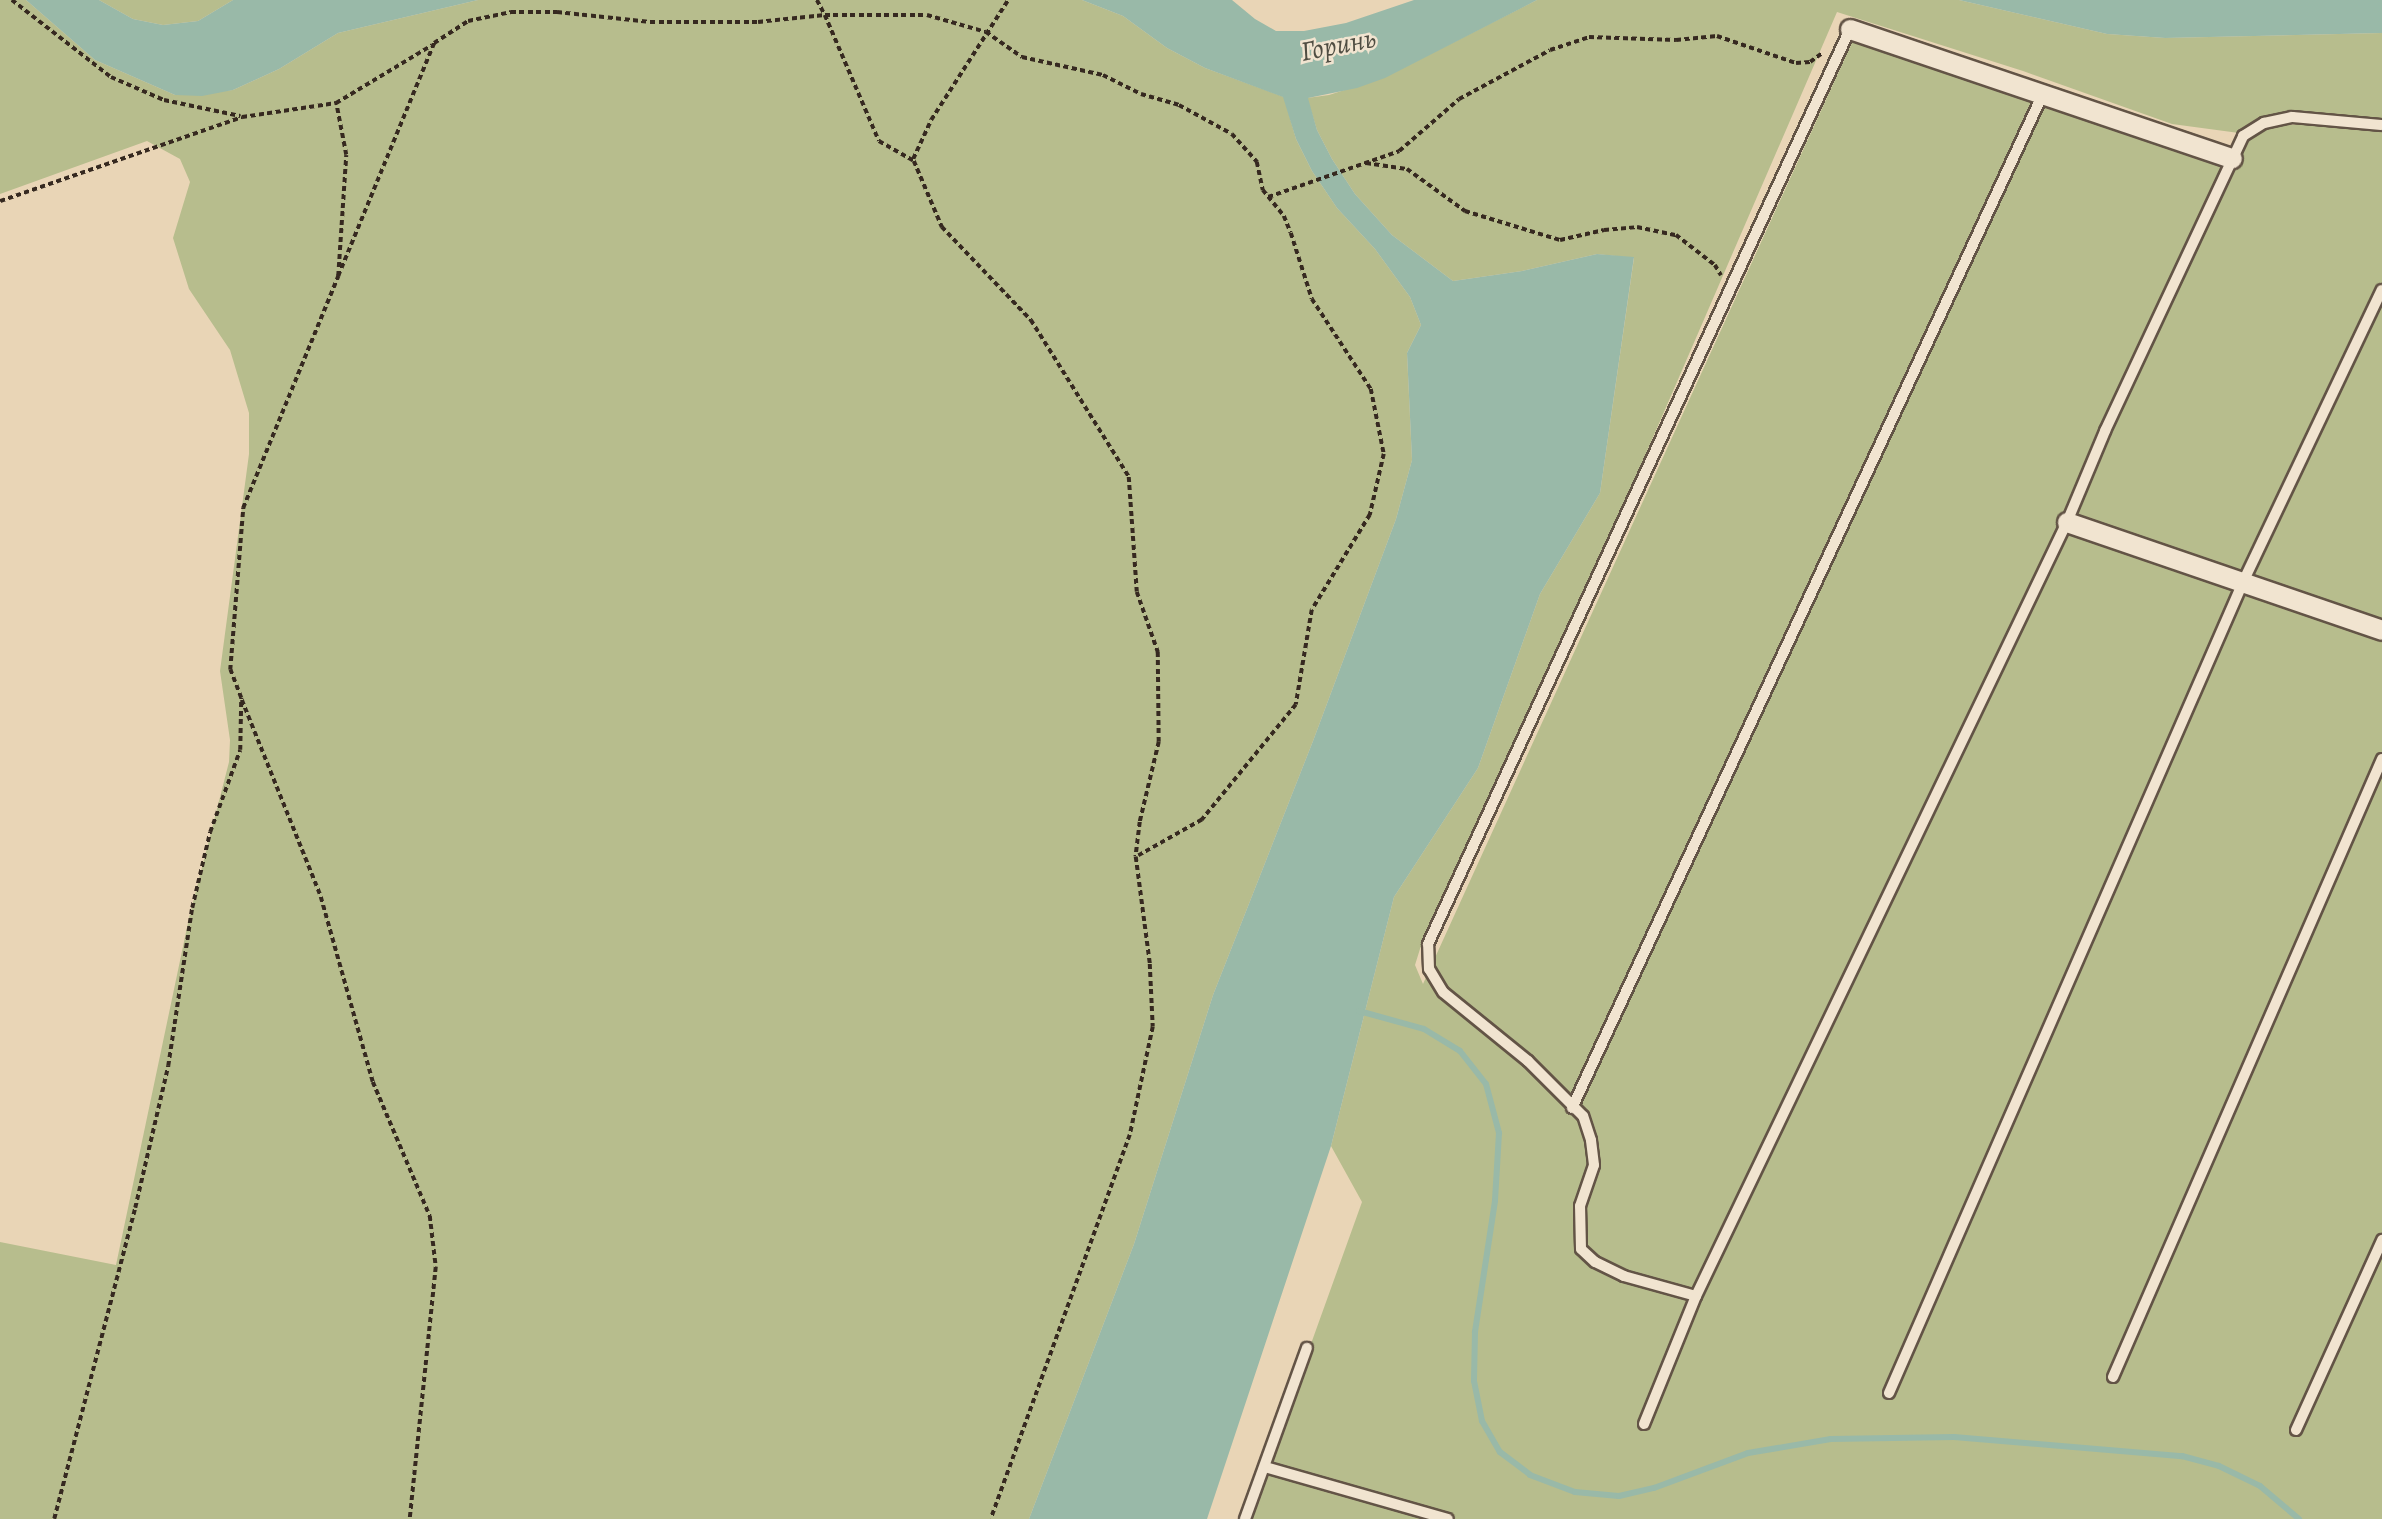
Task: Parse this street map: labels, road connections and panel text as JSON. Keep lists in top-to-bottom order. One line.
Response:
{"water":["Горинь"]}
